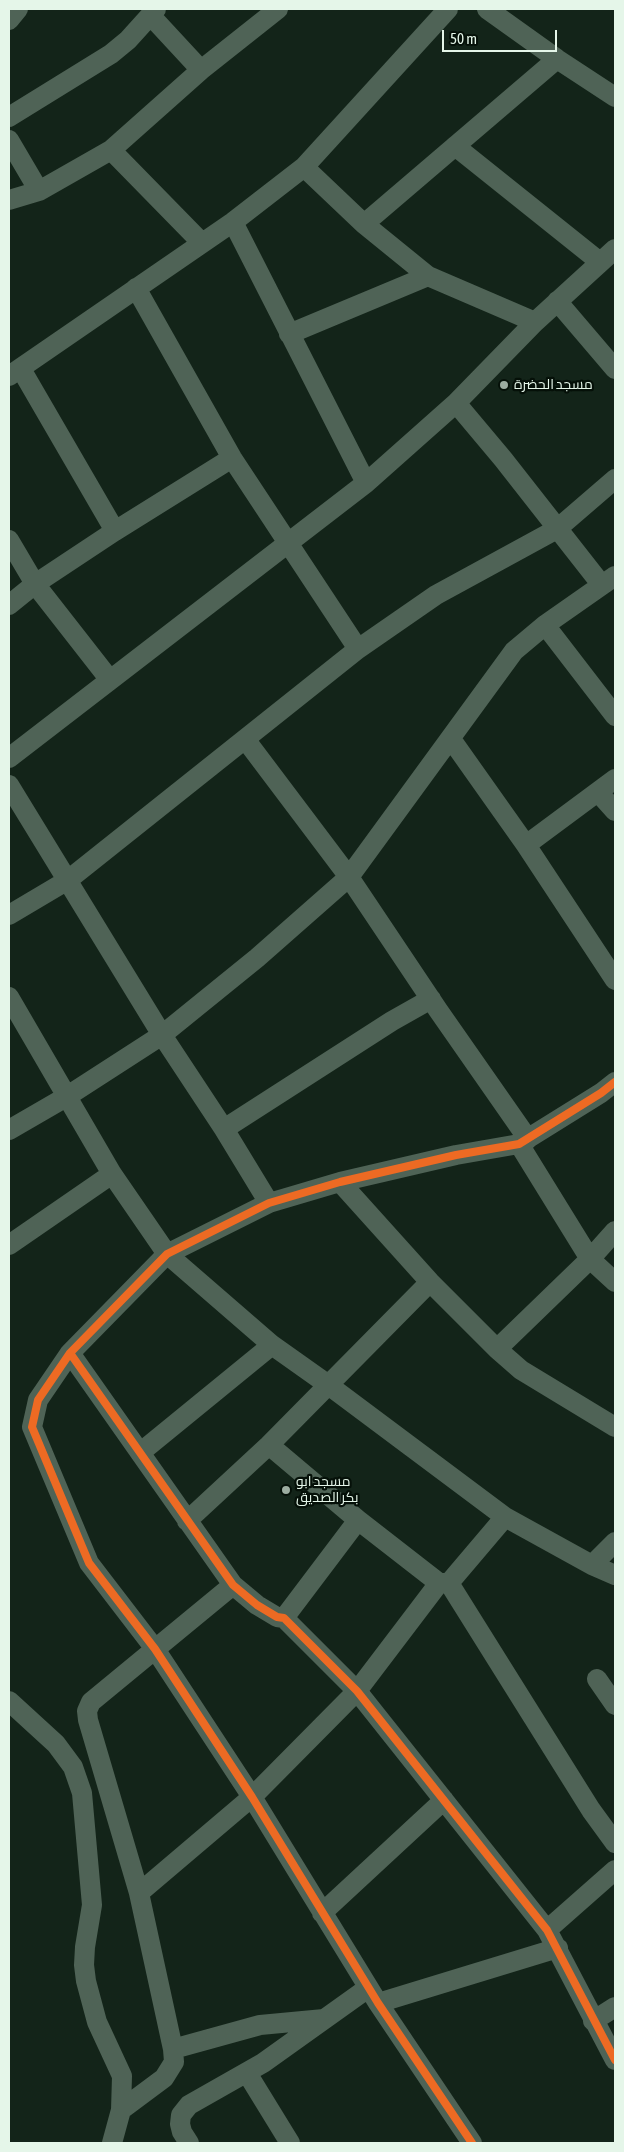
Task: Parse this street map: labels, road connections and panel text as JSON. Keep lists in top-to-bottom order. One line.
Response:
{"places":["مسجد الحضرة","مسجد ابو بكر الصديق"],"scale_bar":"50 m"}
